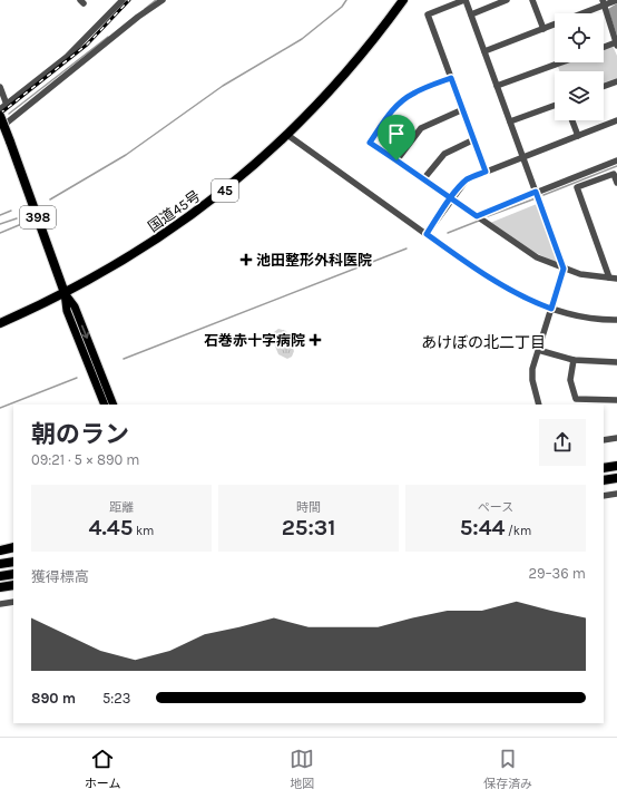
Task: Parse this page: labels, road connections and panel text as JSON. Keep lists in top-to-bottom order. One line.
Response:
{"streets":{"highway":["45","国道45号","398"]},"crossings":[["国道45号","398"]],"districts":["あけぼの北二丁目"],"places":{"health":["池田整形外科医院","石巻赤十字病院"]},"page":{"heading":["朝のラン","09:21 · 5 × 890 m"],"stats":[["距離","4.45 km"],["時間","25:31"],["ペース","5:44 /km"]],"chart":["獲得標高","29–36 m"],"list":[{"name":"890 m","note":"5:23"}],"tabs":["ホーム","地図","保存済み"]}}
